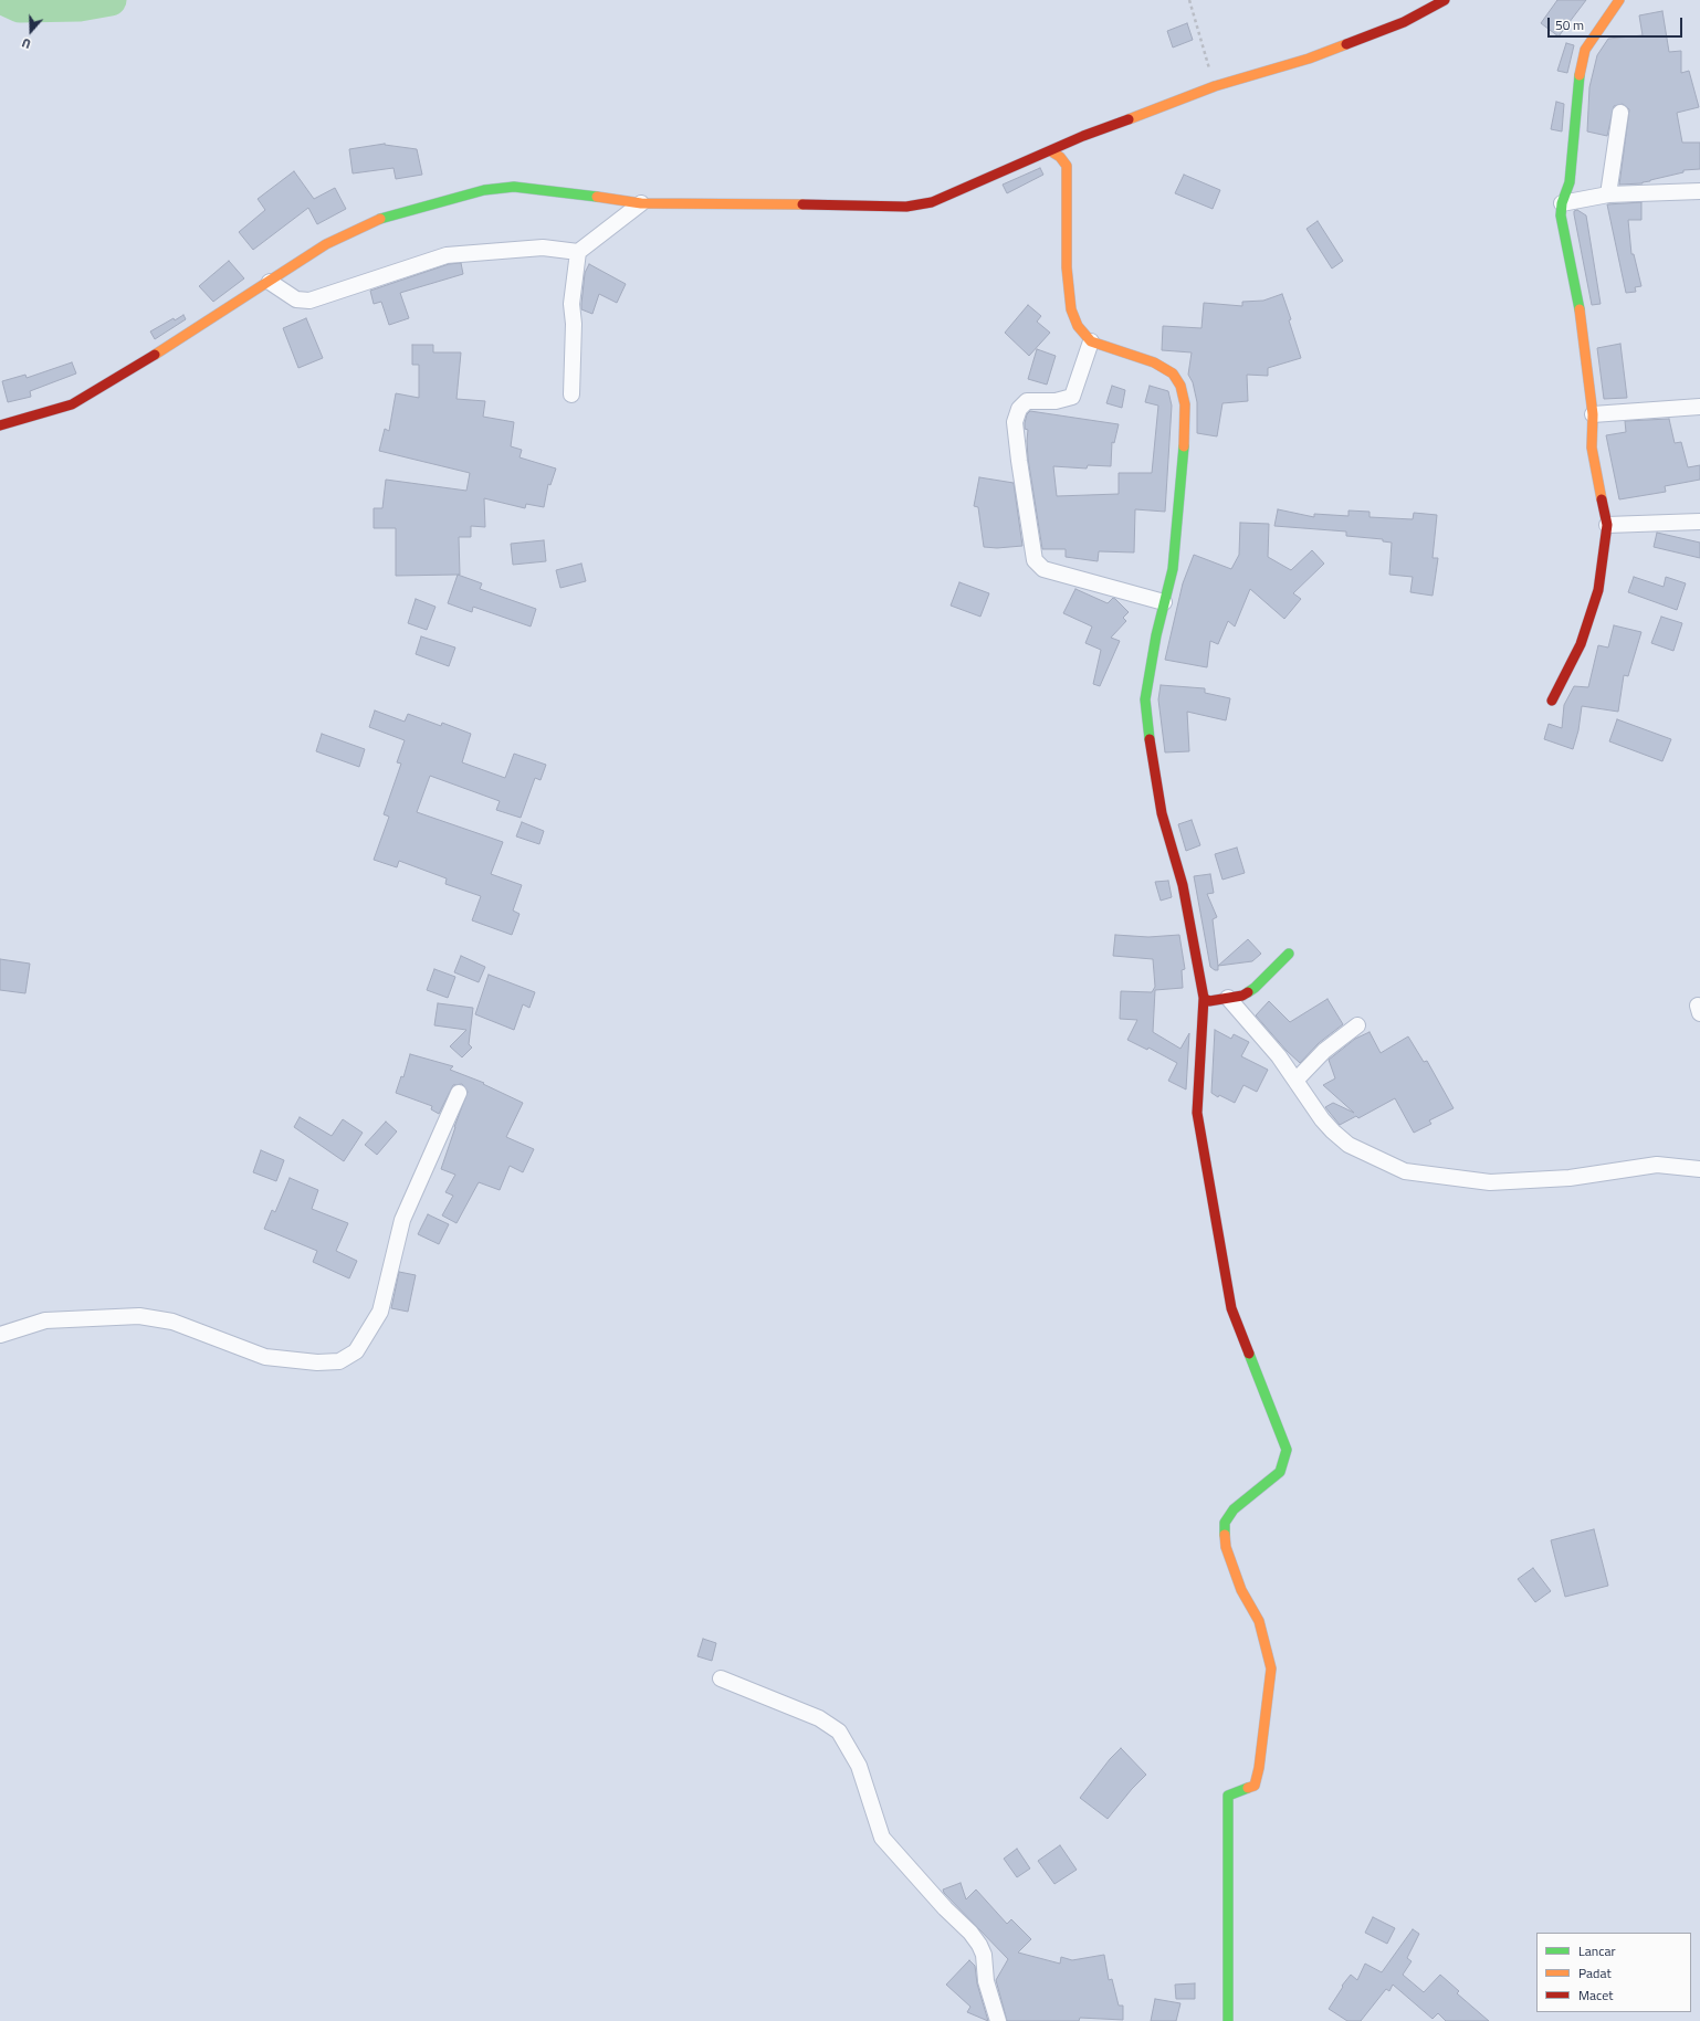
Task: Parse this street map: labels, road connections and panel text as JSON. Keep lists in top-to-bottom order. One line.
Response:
{"legend":["Lancar","Padat","Macet"],"scale_bar":"50 m","north":"bottom"}
